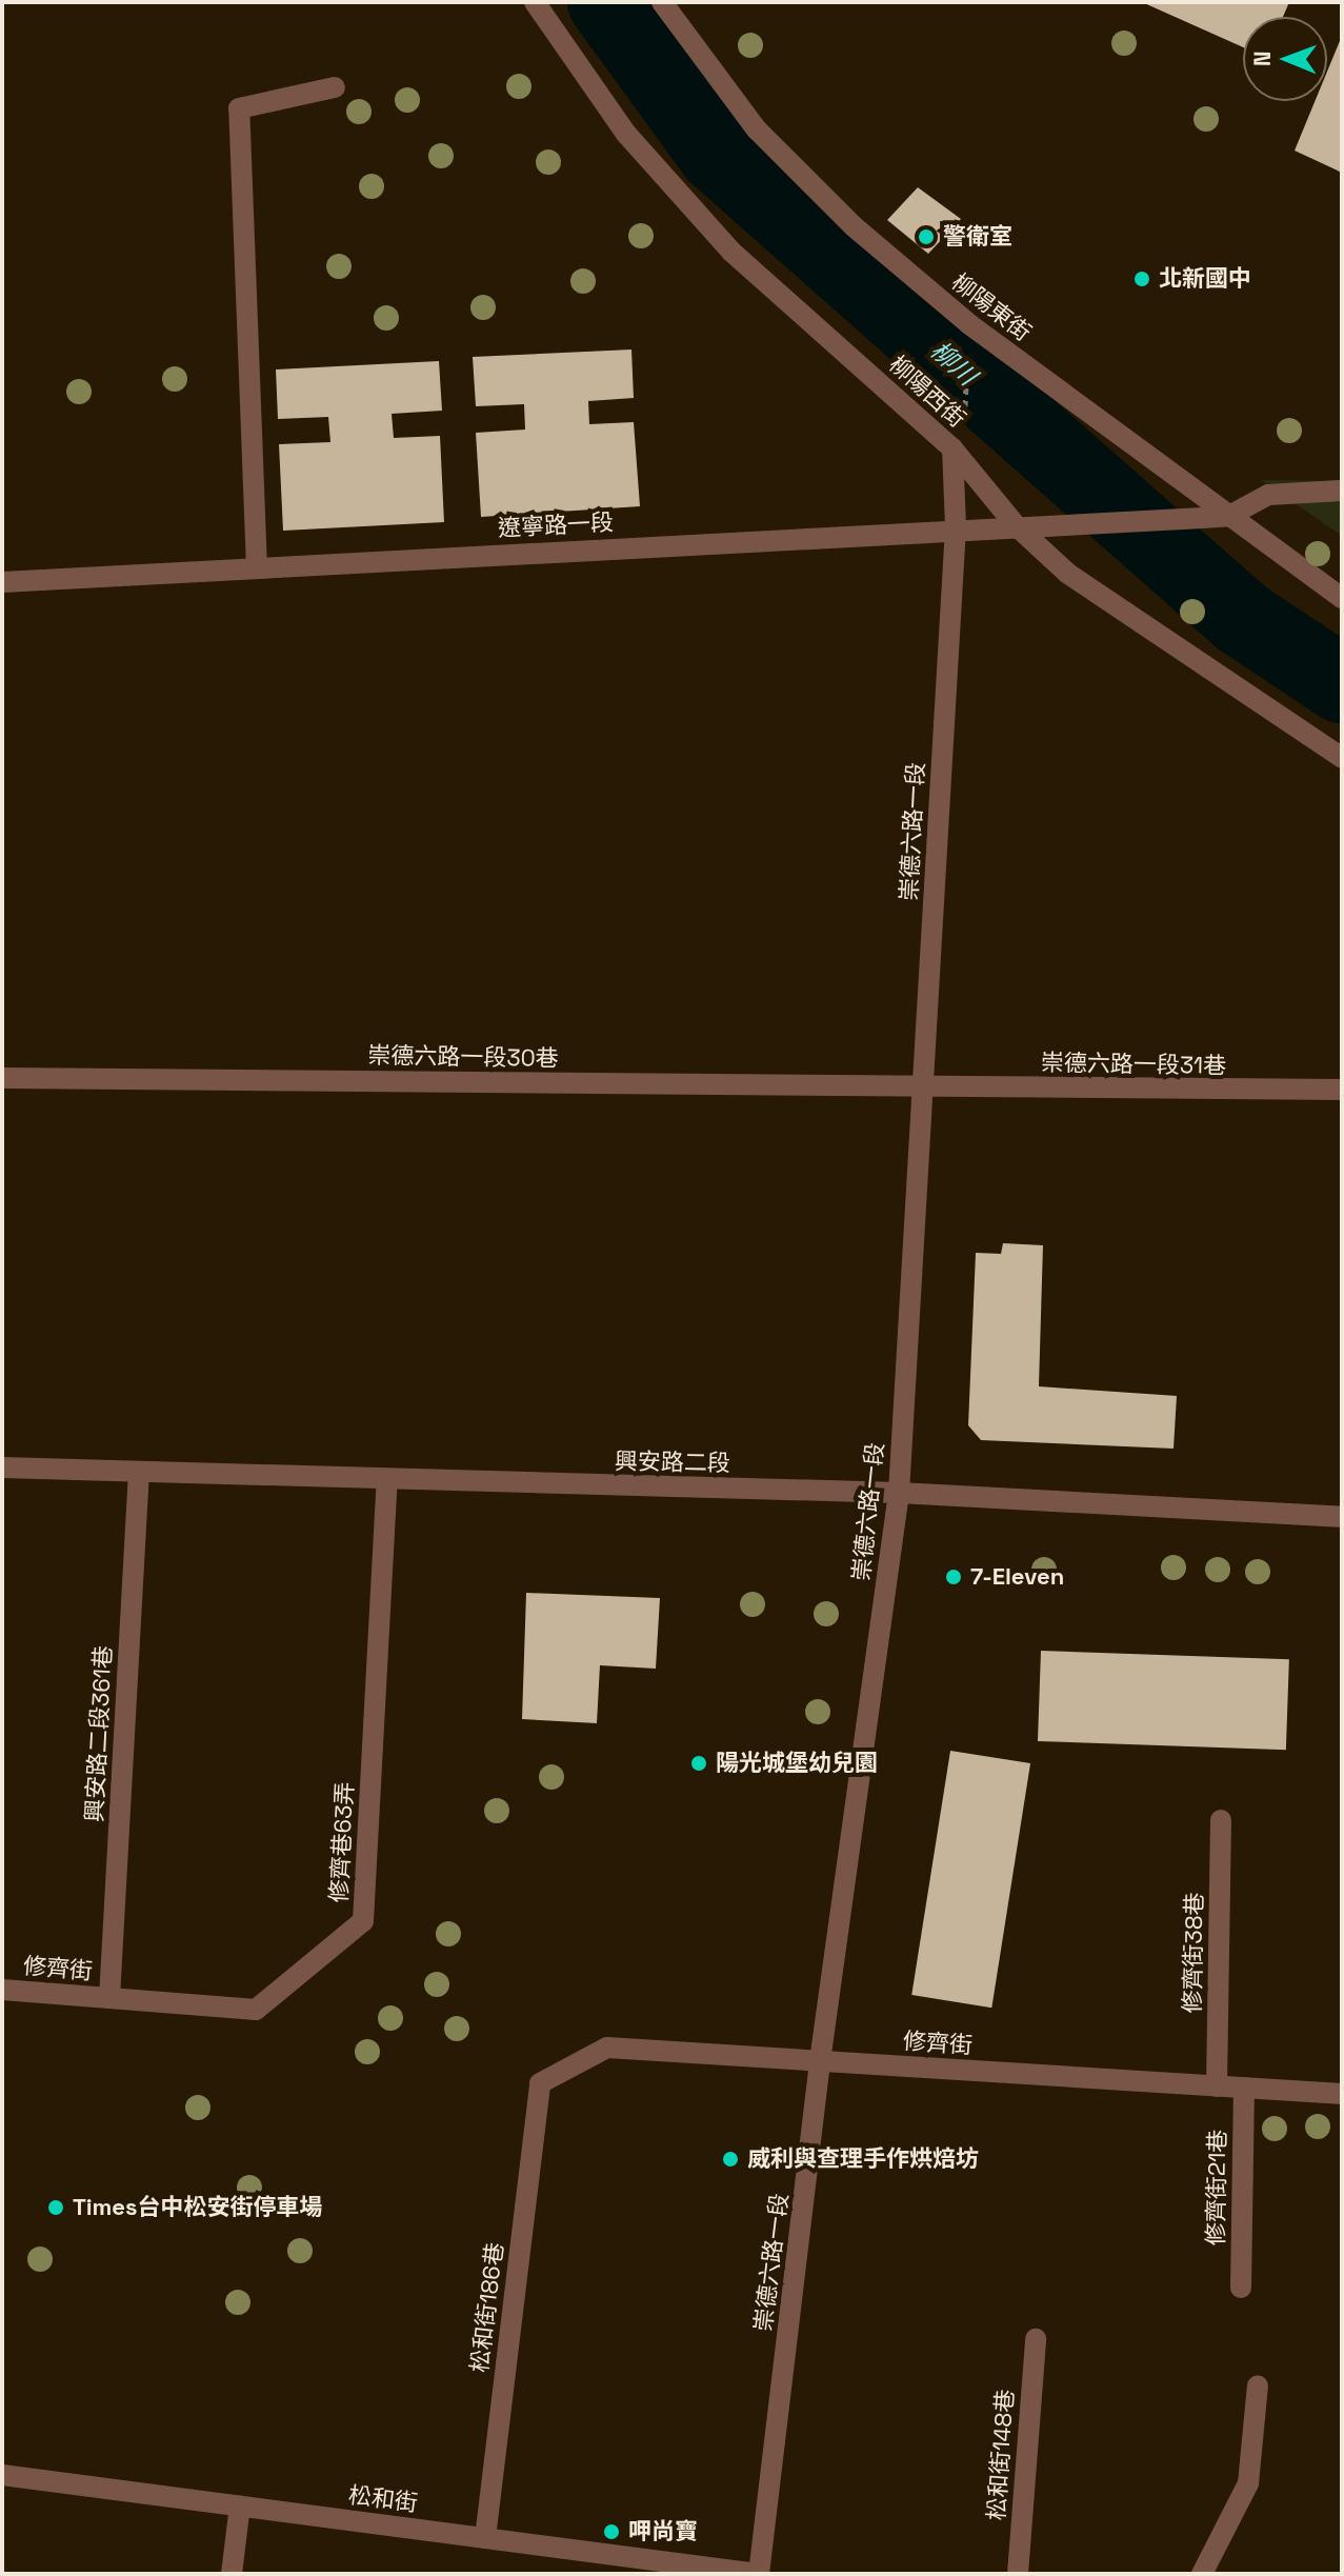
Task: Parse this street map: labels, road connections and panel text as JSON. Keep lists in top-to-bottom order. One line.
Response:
{"streets":{"street":["柳陽東街","柳陽西街","遼寧路一段","崇德六路一段","崇德六路一段30巷","崇德六路一段31巷","興安路二段","興安路二段361巷","修齊巷63弄","修齊街38巷","修齊街","修齊街21巷","松和街186巷","松和街148巷","松和街"]},"crossings":[["柳陽東街","遼寧路一段"],["柳陽西街","遼寧路一段"],["柳陽西街","崇德六路一段"],["遼寧路一段","崇德六路一段"],["崇德六路一段","崇德六路一段30巷"],["崇德六路一段","崇德六路一段31巷"],["崇德六路一段","興安路二段"],["崇德六路一段","修齊街"],["崇德六路一段","松和街"],["崇德六路一段30巷","崇德六路一段31巷"],["興安路二段","興安路二段361巷"],["興安路二段","修齊巷63弄"],["興安路二段361巷","修齊巷63弄"],["興安路二段361巷","修齊街"],["修齊巷63弄","修齊街"],["修齊街38巷","修齊街"],["修齊街","修齊街21巷"],["修齊街","松和街186巷"],["松和街186巷","松和街"]],"water":["柳川"],"places":["警衛室","北新國中","7-Eleven","陽光城堡幼兒園","威利與查理手作烘焙坊","Times台中松安街停車場","呷尚寶"],"north":"left"}
